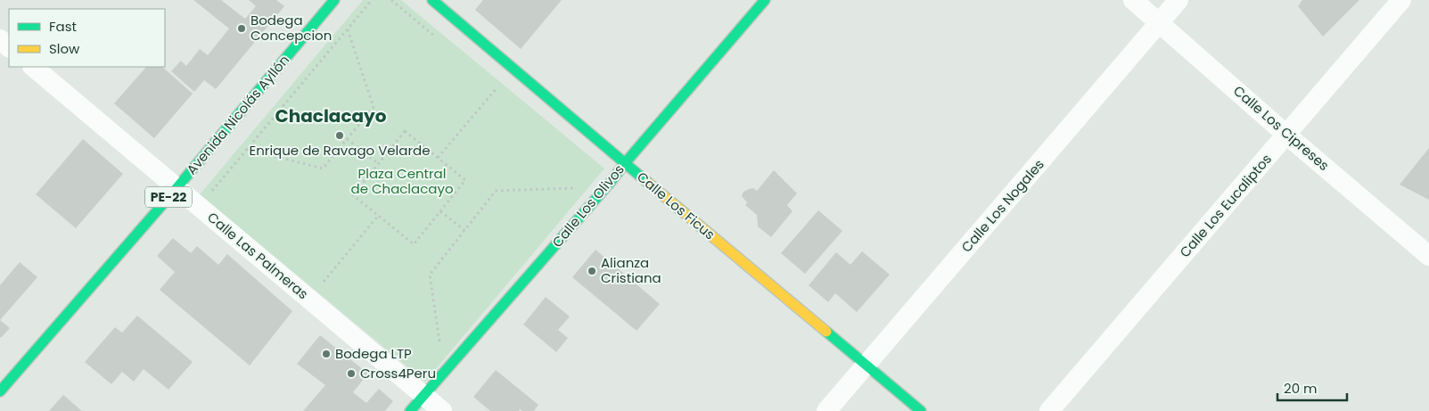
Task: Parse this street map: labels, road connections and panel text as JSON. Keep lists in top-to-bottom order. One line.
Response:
{"streets":{"main road":["Avenida Nicolás Ayllón","PE-22","Calle Los Olivos","Calle Los Ficus"],"street":["Calle Los Cipreses","Calle Los Nogales","Calle Los Eucaliptos","Calle Las Palmeras"]},"crossings":[["Avenida Nicolás Ayllón","Calle Las Palmeras"],["Calle Los Cipreses","Calle Los Nogales"],["Calle Los Cipreses","Calle Los Eucaliptos"],["Calle Los Olivos","Calle Los Ficus"],["Calle Los Olivos","Calle Las Palmeras"],["Calle Los Ficus","Calle Los Nogales"]],"districts":["Chaclacayo"],"parks":["Plaza Central de Chaclacayo"],"places":["Bodega Concepcion","Enrique de Ravago Velarde","Alianza Cristiana","Bodega LTP","Cross4Peru"],"legend":["Fast","Slow"],"scale_bar":"20 m"}
